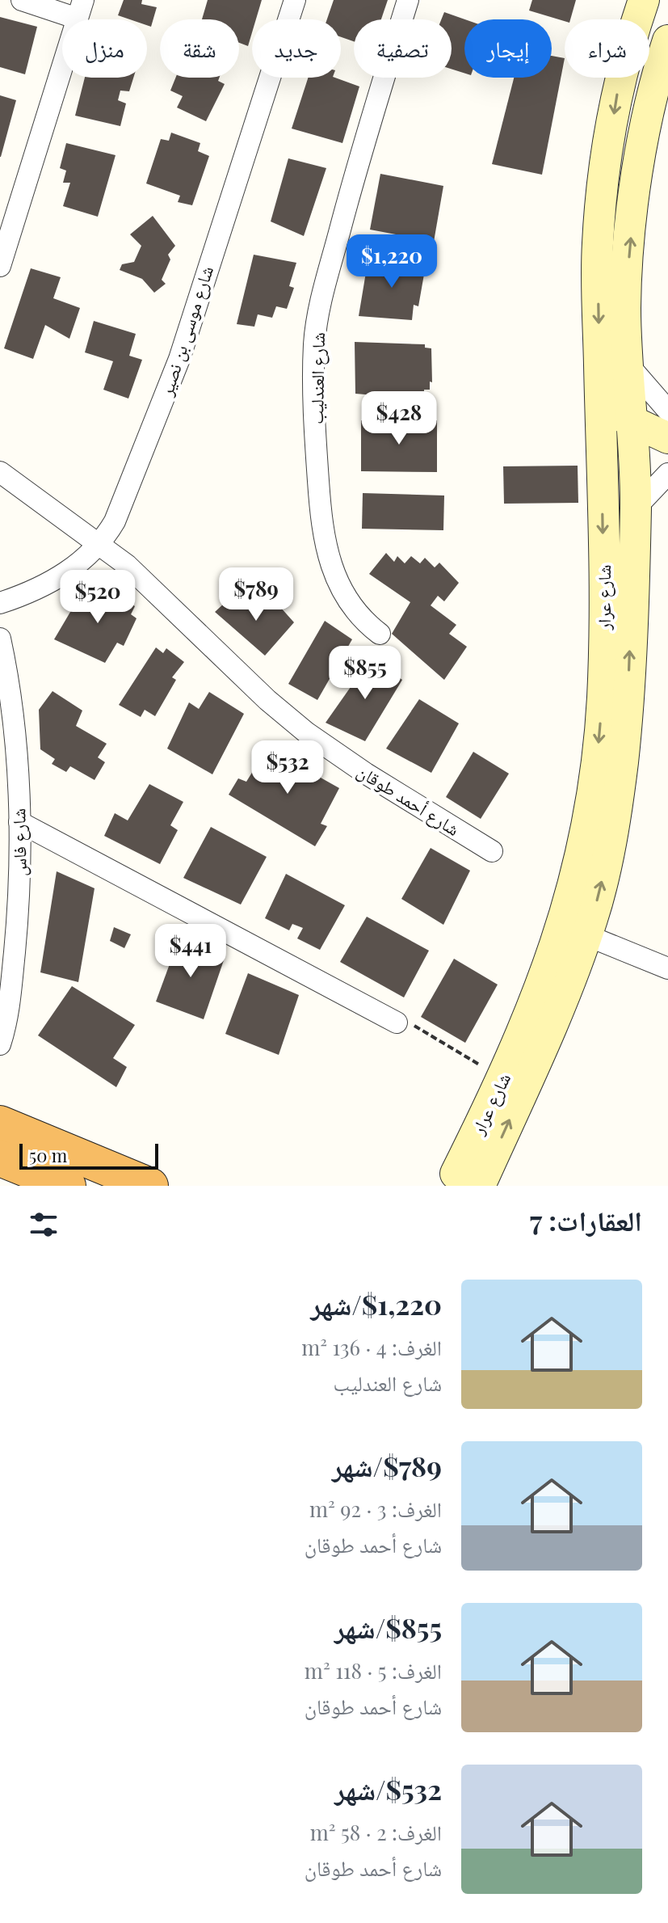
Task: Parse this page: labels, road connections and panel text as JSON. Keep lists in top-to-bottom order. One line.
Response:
{"streets":{"main road":["شارع عرار"],"street":["شارع موسى بن نصير","شارع العندليب","شارع أحمد طوقان","شارع فاس"]},"crossings":[["شارع موسى بن نصير","شارع أحمد طوقان"]],"scale_bar":"50 m","page":{"chip":["شراء","إيجار","تصفية","جديد","شقة","منزل"],"price":["$1,220","$428","$789","$520","$855","$532","$441"],"scale":"50 m","heading":"العقارات: 7","list":[{"name":"$1,220/شهر","note":"الغرف: 4 · 136 m² · شارع العندليب"},{"name":"$789/شهر","note":"الغرف: 3 · 92 m² · شارع أحمد طوقان"},{"name":"$855/شهر","note":"الغرف: 5 · 118 m² · شارع أحمد طوقان"},{"name":"$532/شهر","note":"الغرف: 2 · 58 m² · شارع أحمد طوقان"}]}}
